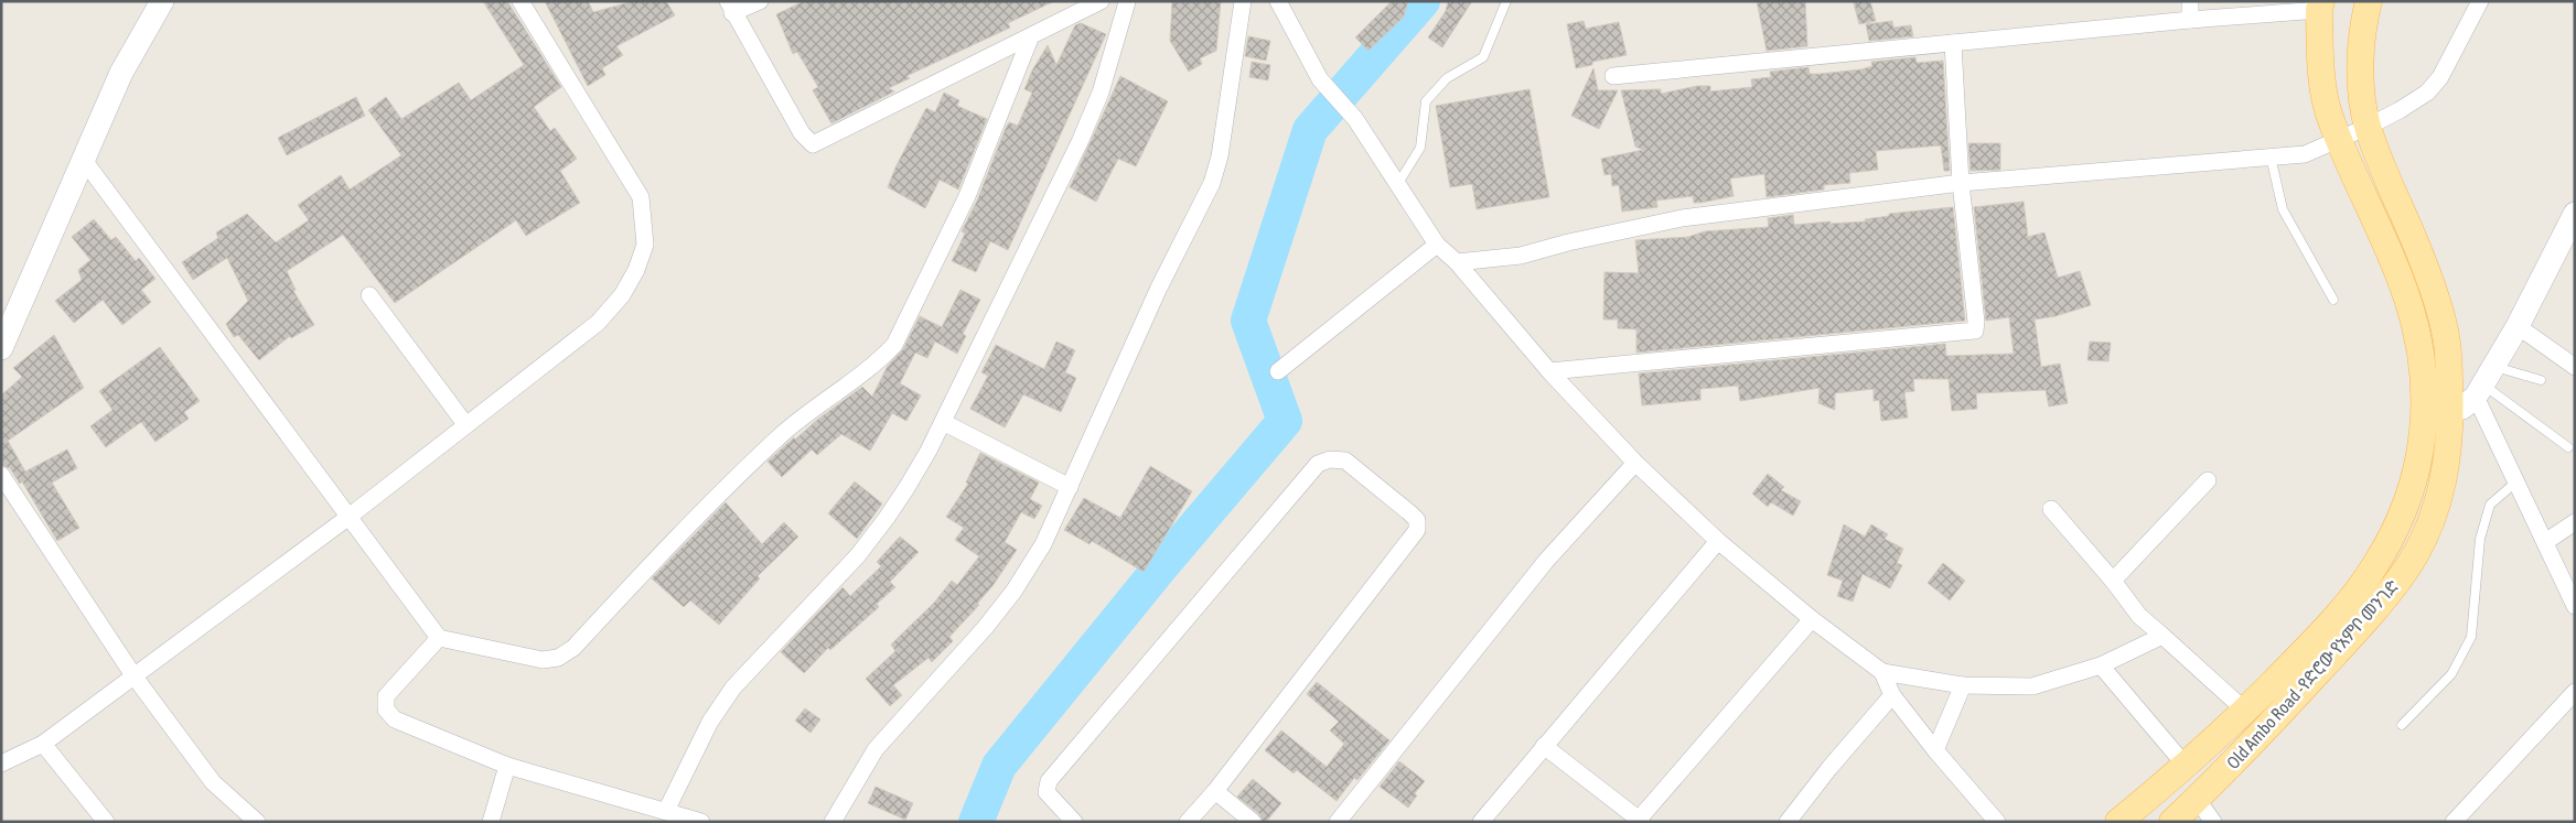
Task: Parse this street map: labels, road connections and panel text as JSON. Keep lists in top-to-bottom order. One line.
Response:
{"streets":{"main road":["Old Ambo Road -የድሮው የአምቦ መንገድ"]}}
